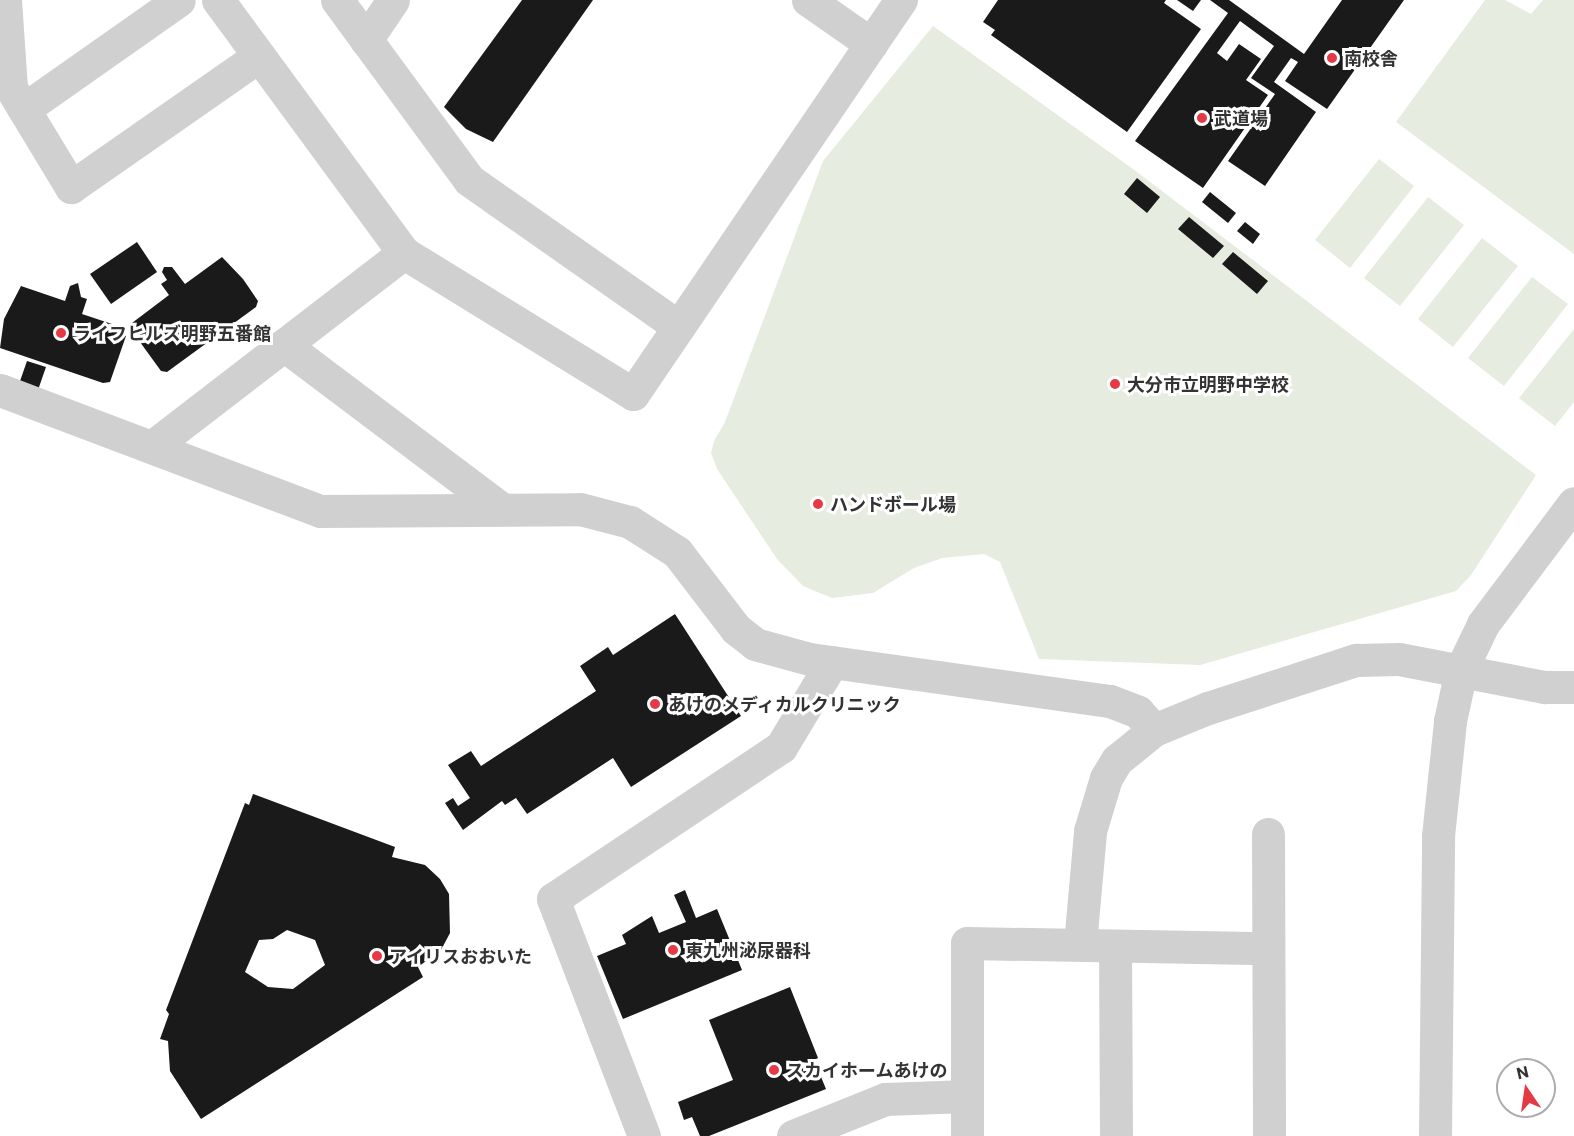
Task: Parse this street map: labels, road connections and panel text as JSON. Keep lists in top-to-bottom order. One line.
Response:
{"places":["南校舎","武道場","ライフヒルズ明野五番館","大分市立明野中学校","ハンドボール場","あけのメディカルクリニック","東九州泌尿器科","アイリスおおいた","スカイホームあけの"],"north":"top"}
